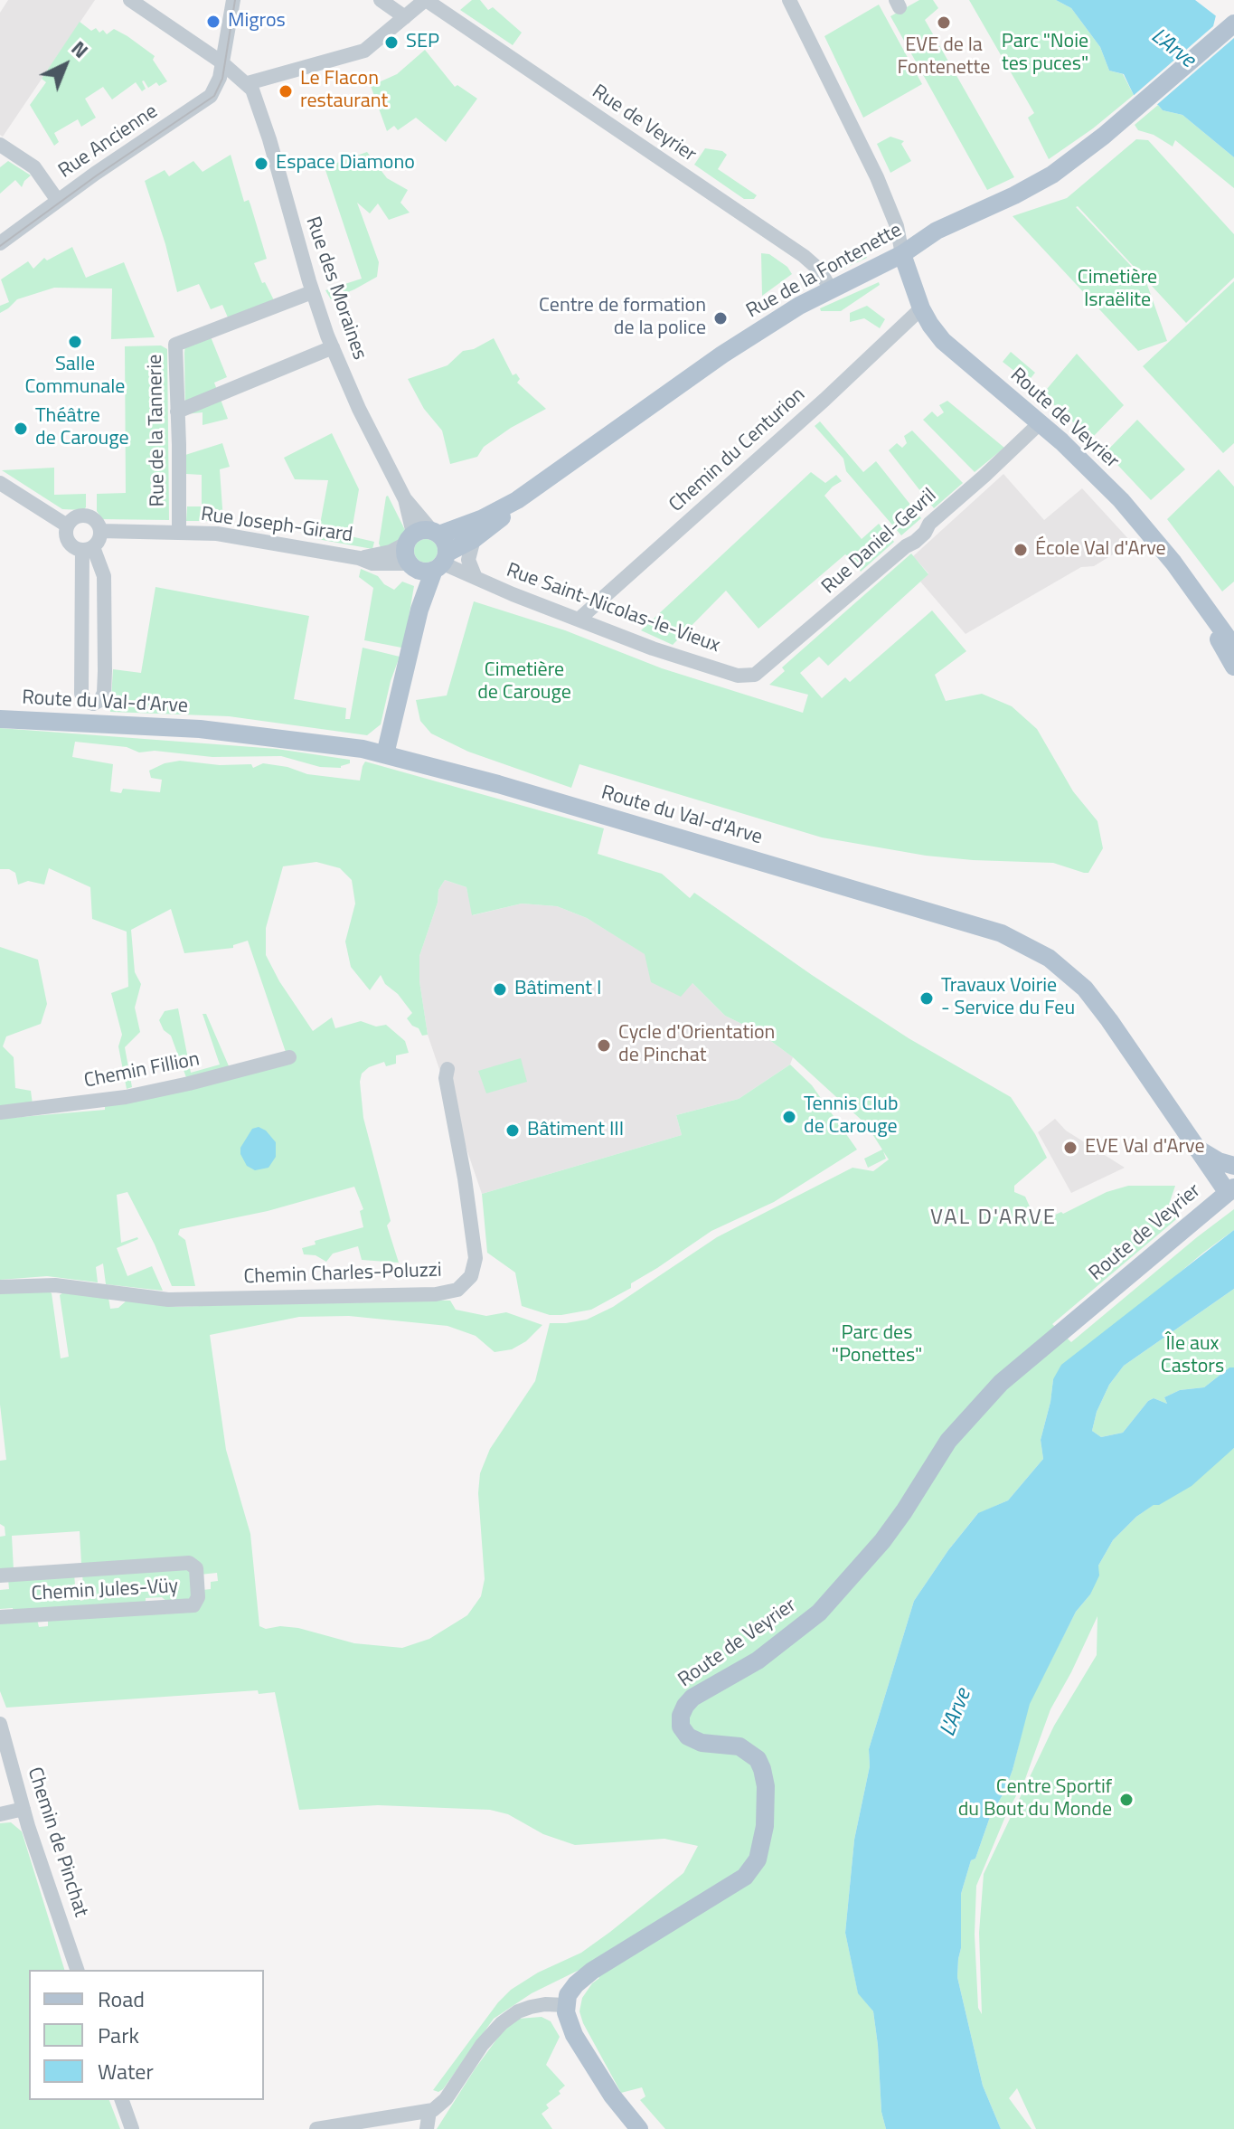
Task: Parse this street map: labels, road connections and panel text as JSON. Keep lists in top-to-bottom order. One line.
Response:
{"streets":{"main road":["Rue de la Fontenette","Route de Veyrier","Route du Val-d'Arve"],"street":["Rue de Veyrier","Rue Ancienne","Rue des Moraines","Rue de la Tannerie","Chemin du Centurion","Rue Joseph-Girard","Rue Daniel-Gevril","Rue Saint-Nicolas-le-Vieux","Chemin Fillion","Chemin Charles-Poluzzi","Chemin Jules-Vüy","Chemin de Pinchat"]},"crossings":[["Rue de Veyrier","Rue de la Fontenette"],["Rue de la Fontenette","Rue des Moraines"],["Rue de la Fontenette","Route de Veyrier"],["Rue de la Fontenette","Rue Joseph-Girard"],["Rue de la Fontenette","Rue Saint-Nicolas-le-Vieux"],["Rue des Moraines","Rue de la Tannerie"],["Rue des Moraines","Rue Joseph-Girard"],["Route de Veyrier","Chemin du Centurion"],["Route de Veyrier","Rue Daniel-Gevril"],["Route de Veyrier","Route du Val-d'Arve"],["Rue de la Tannerie","Rue Joseph-Girard"],["Chemin du Centurion","Rue Saint-Nicolas-le-Vieux"],["Rue Joseph-Girard","Rue Saint-Nicolas-le-Vieux"],["Rue Daniel-Gevril","Rue Saint-Nicolas-le-Vieux"]],"districts":["VAL D'ARVE"],"water":["L'Arve"],"parks":["Parc \"Noie tes puces\"","Cimetière Israëlite","Cimetière de Carouge","Parc des \"Ponettes\"","Île aux Castors"],"places":["Migros","EVE de la Fontenette","SEP","Le Flacon restaurant","Espace Diamono","Centre de formation de la police","Salle Communale","Théâtre de Carouge","École Val d'Arve","Bâtiment I","Travaux Voirie - Service du Feu","Cycle d'Orientation de Pinchat","Tennis Club de Carouge","Bâtiment III","EVE Val d'Arve","Centre Sportif du Bout du Monde"],"legend":["Road","Park","Water"],"north":"top right"}
